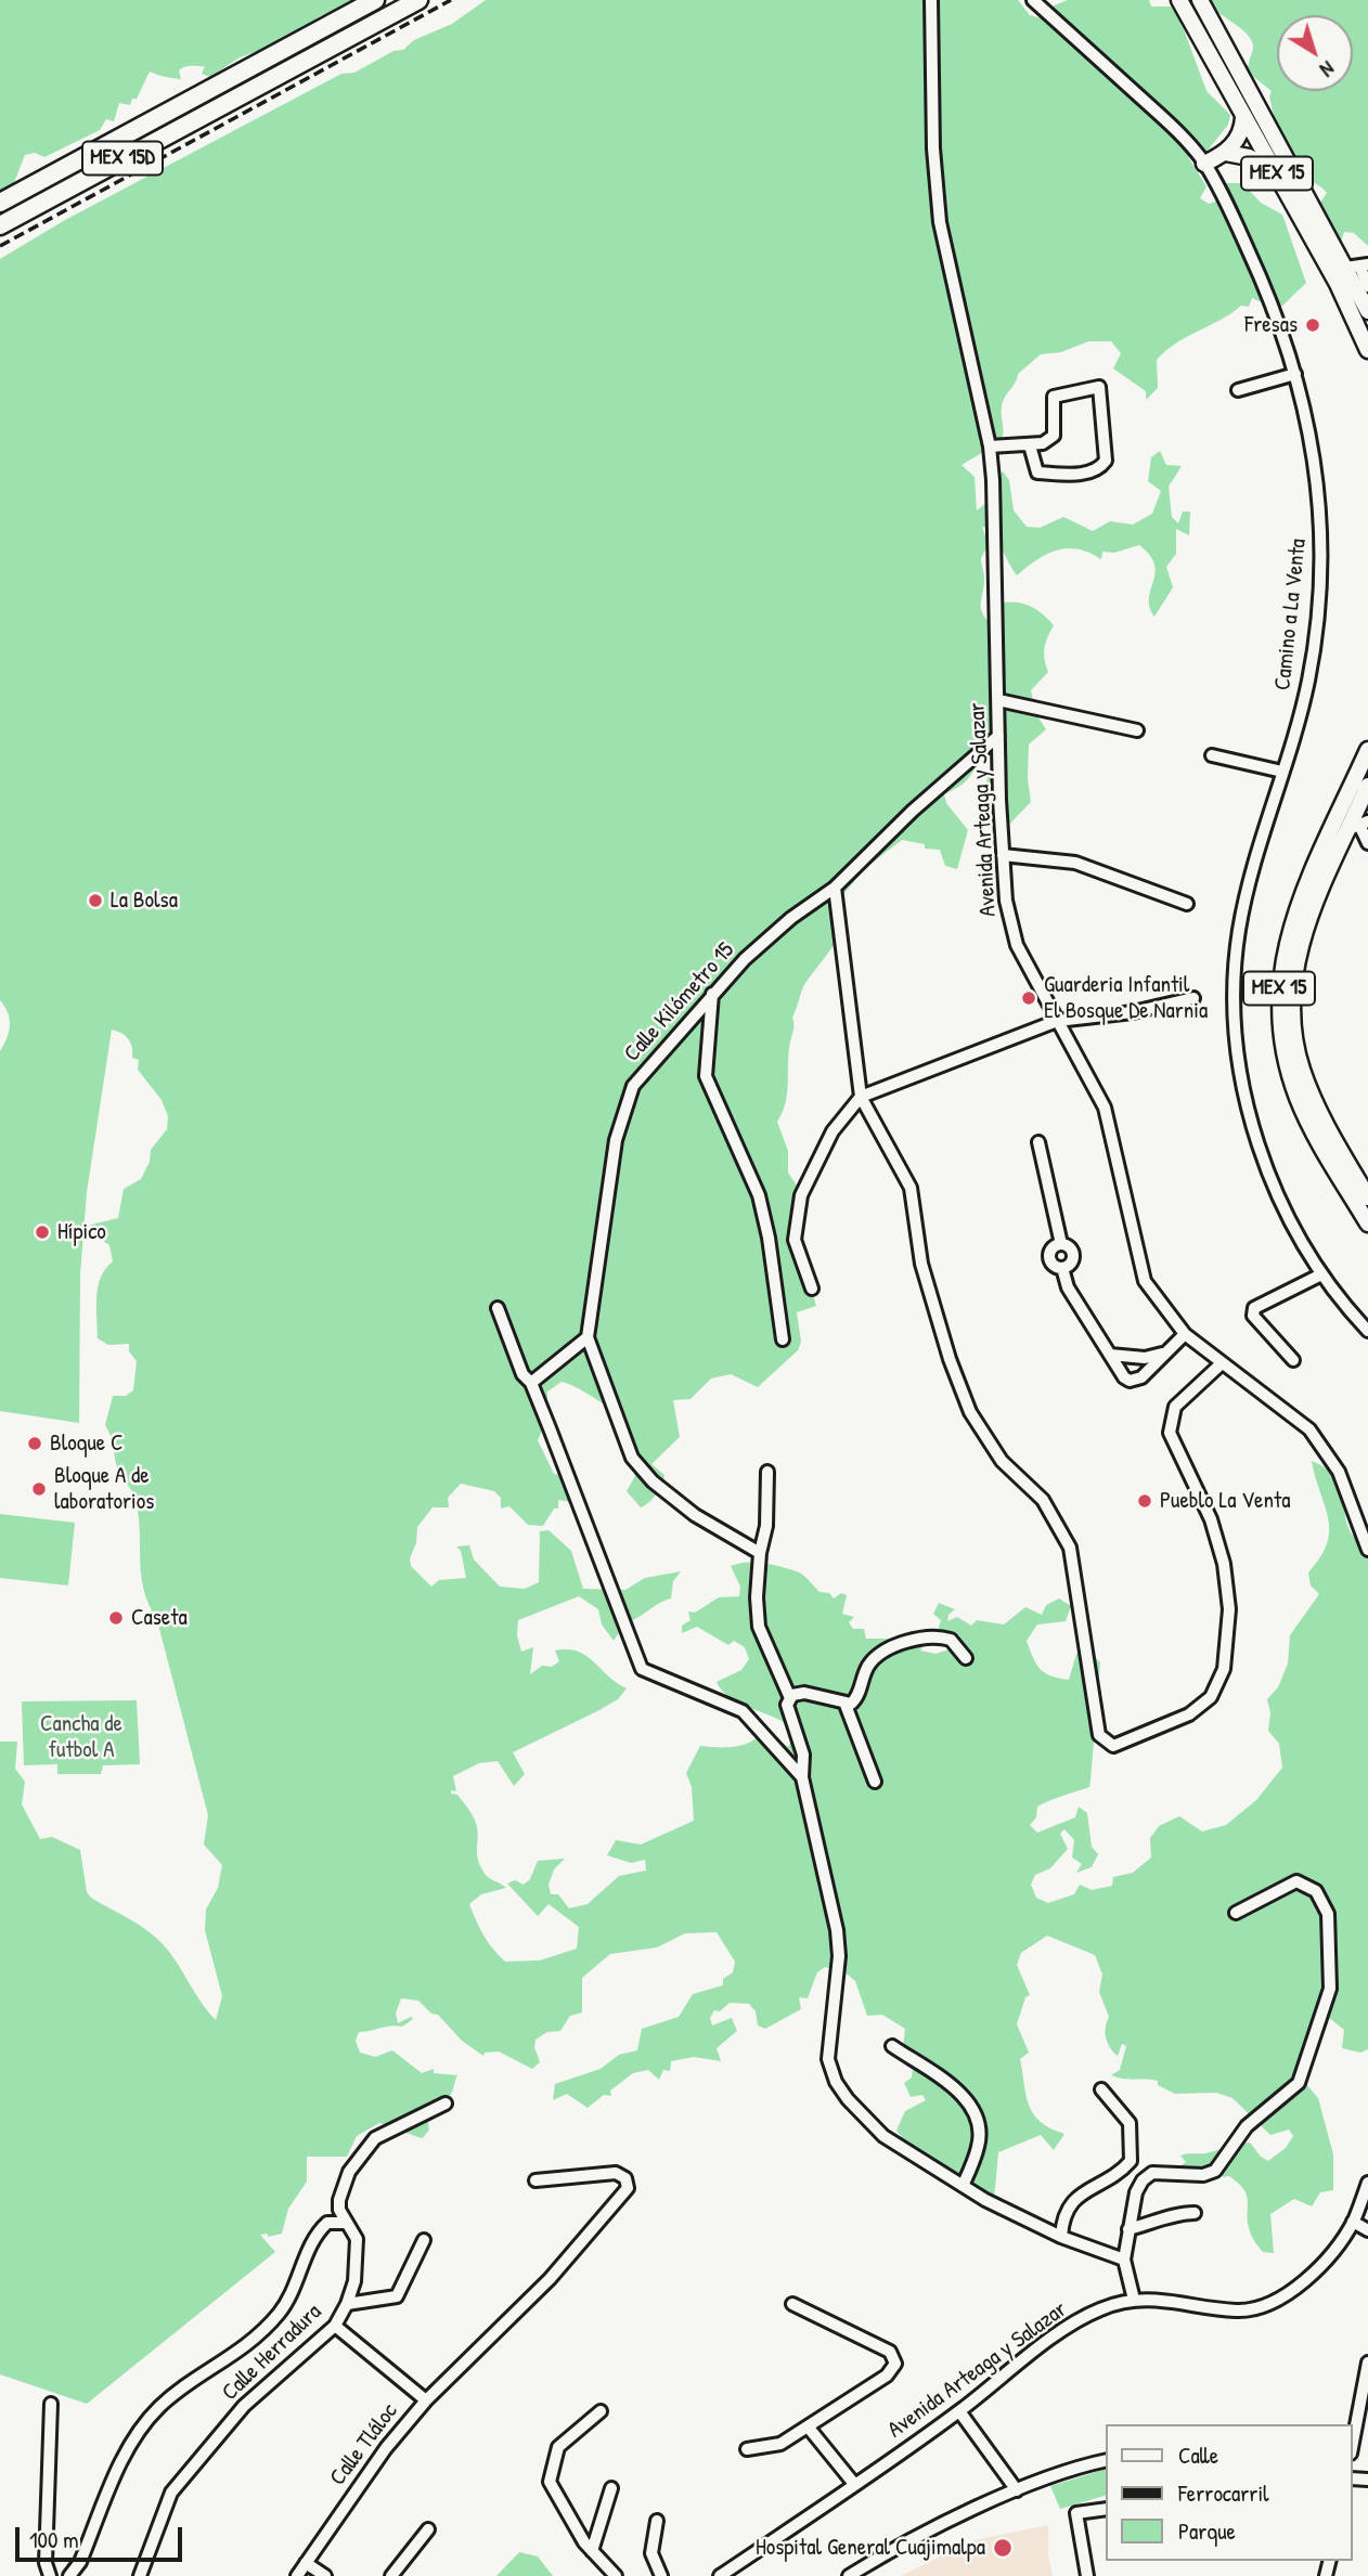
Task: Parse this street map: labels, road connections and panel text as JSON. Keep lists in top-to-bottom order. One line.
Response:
{"streets":{"highway":["MEX 15D"],"main road":["MEX 15"],"street":["Camino a La Venta","Avenida Arteaga y Salazar","Calle Kilómetro 15","Calle Herradura","Calle Tláloc"]},"crossings":[["Avenida Arteaga y Salazar","Calle Kilómetro 15"],["Calle Herradura","Calle Tláloc"]],"parks":["Cancha de futbol A"],"places":["Fresas","La Bolsa","Guarderia Infantil El Bosque De Narnia","Hípico","Bloque C","Bloque A de laboratorios","Pueblo La Venta","Caseta","Hospital General Cuajimalpa"],"legend":["Calle","Ferrocarril","Parque"],"scale_bar":"100 m","north":"bottom right"}
